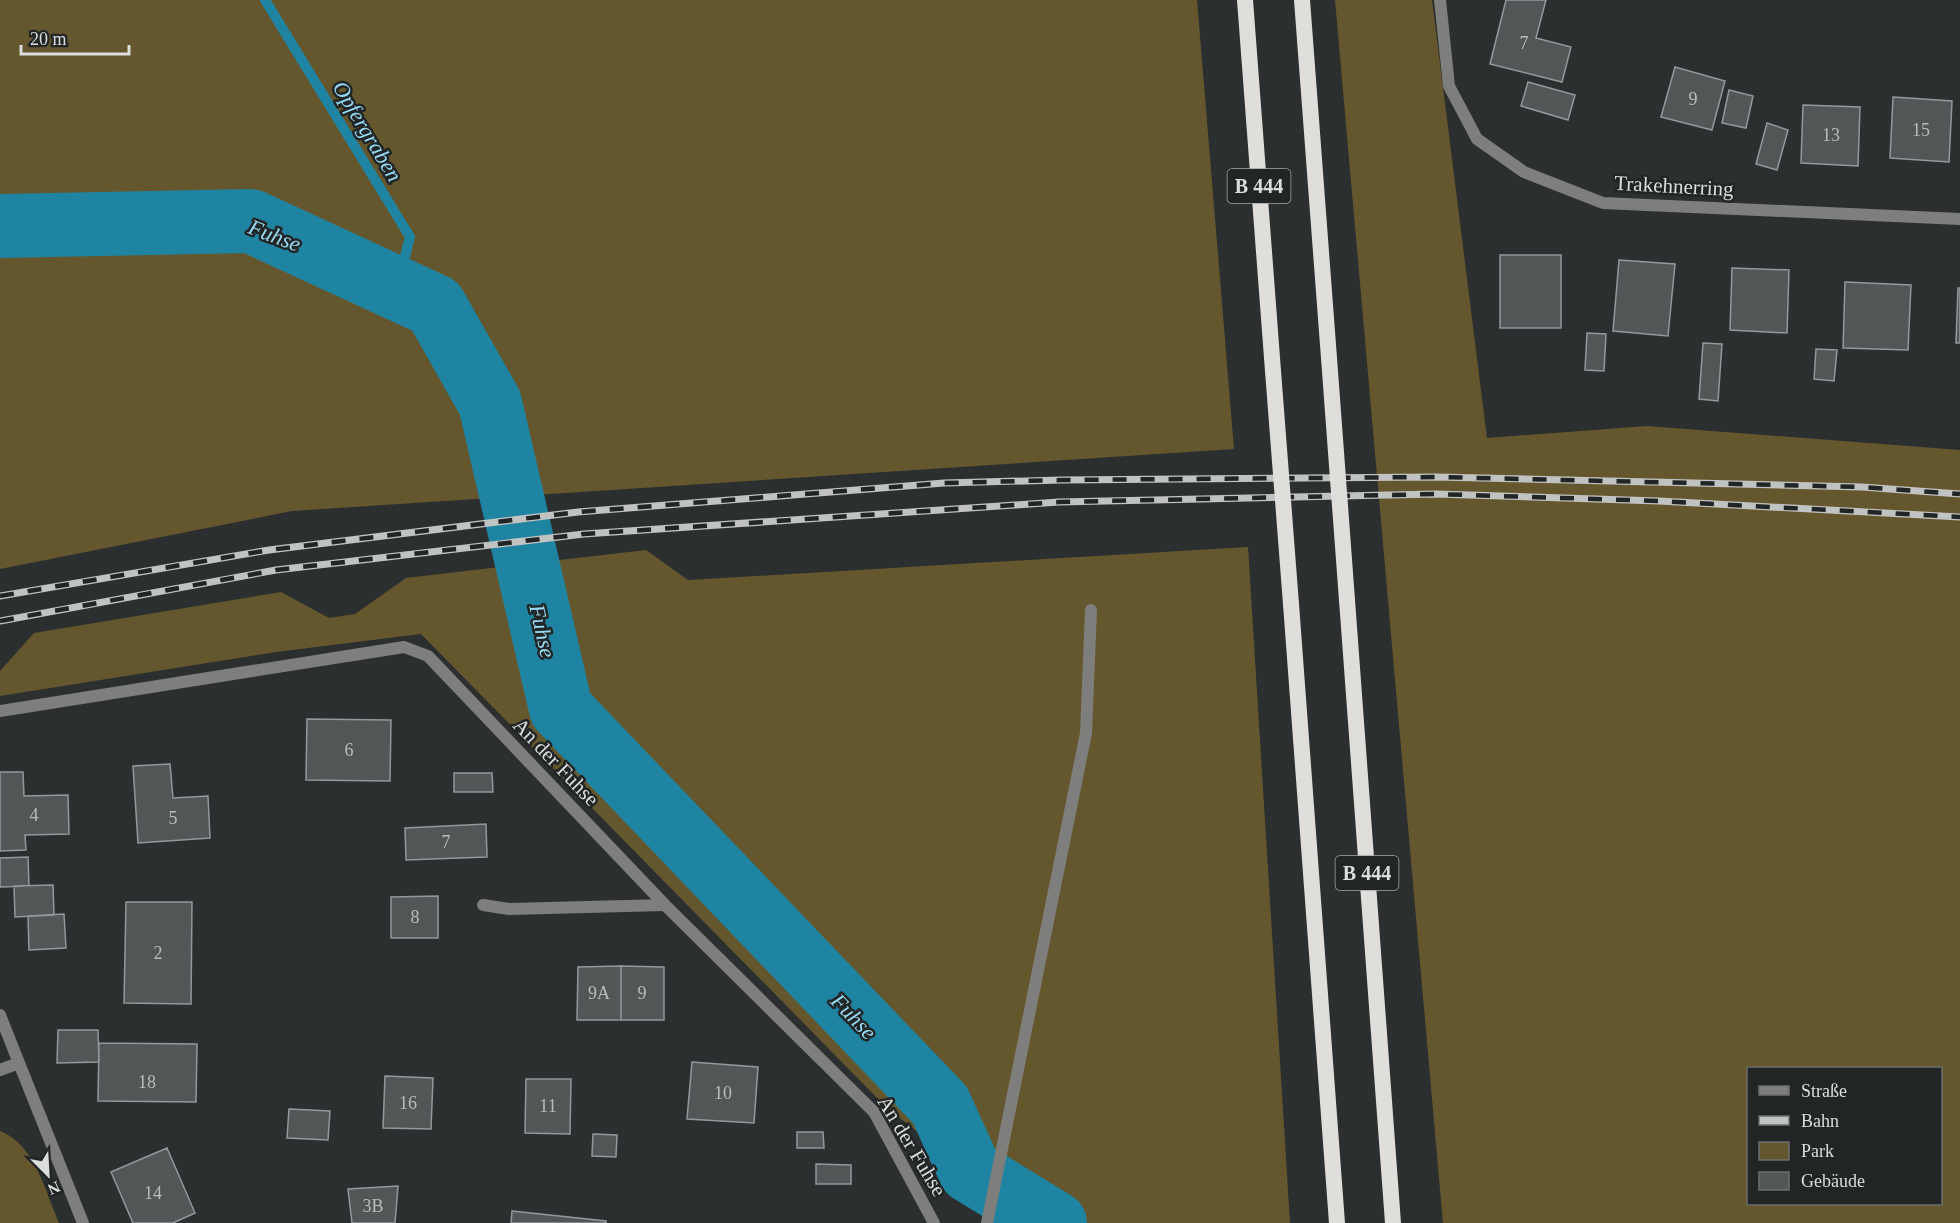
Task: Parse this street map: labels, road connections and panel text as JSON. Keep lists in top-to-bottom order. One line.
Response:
{"streets":{"highway":["B 444"],"street":["Trakehnerring","An der Fuhse"]},"water":["Opfergraben","Fuhse"],"house_numbers":["7","9","15","13","6","4","5","7","8","2","9A","9","18","10","16","11","14","3B"],"legend":["Straße","Bahn","Park","Gebäude"],"scale_bar":"20 m","north":"bottom right"}
